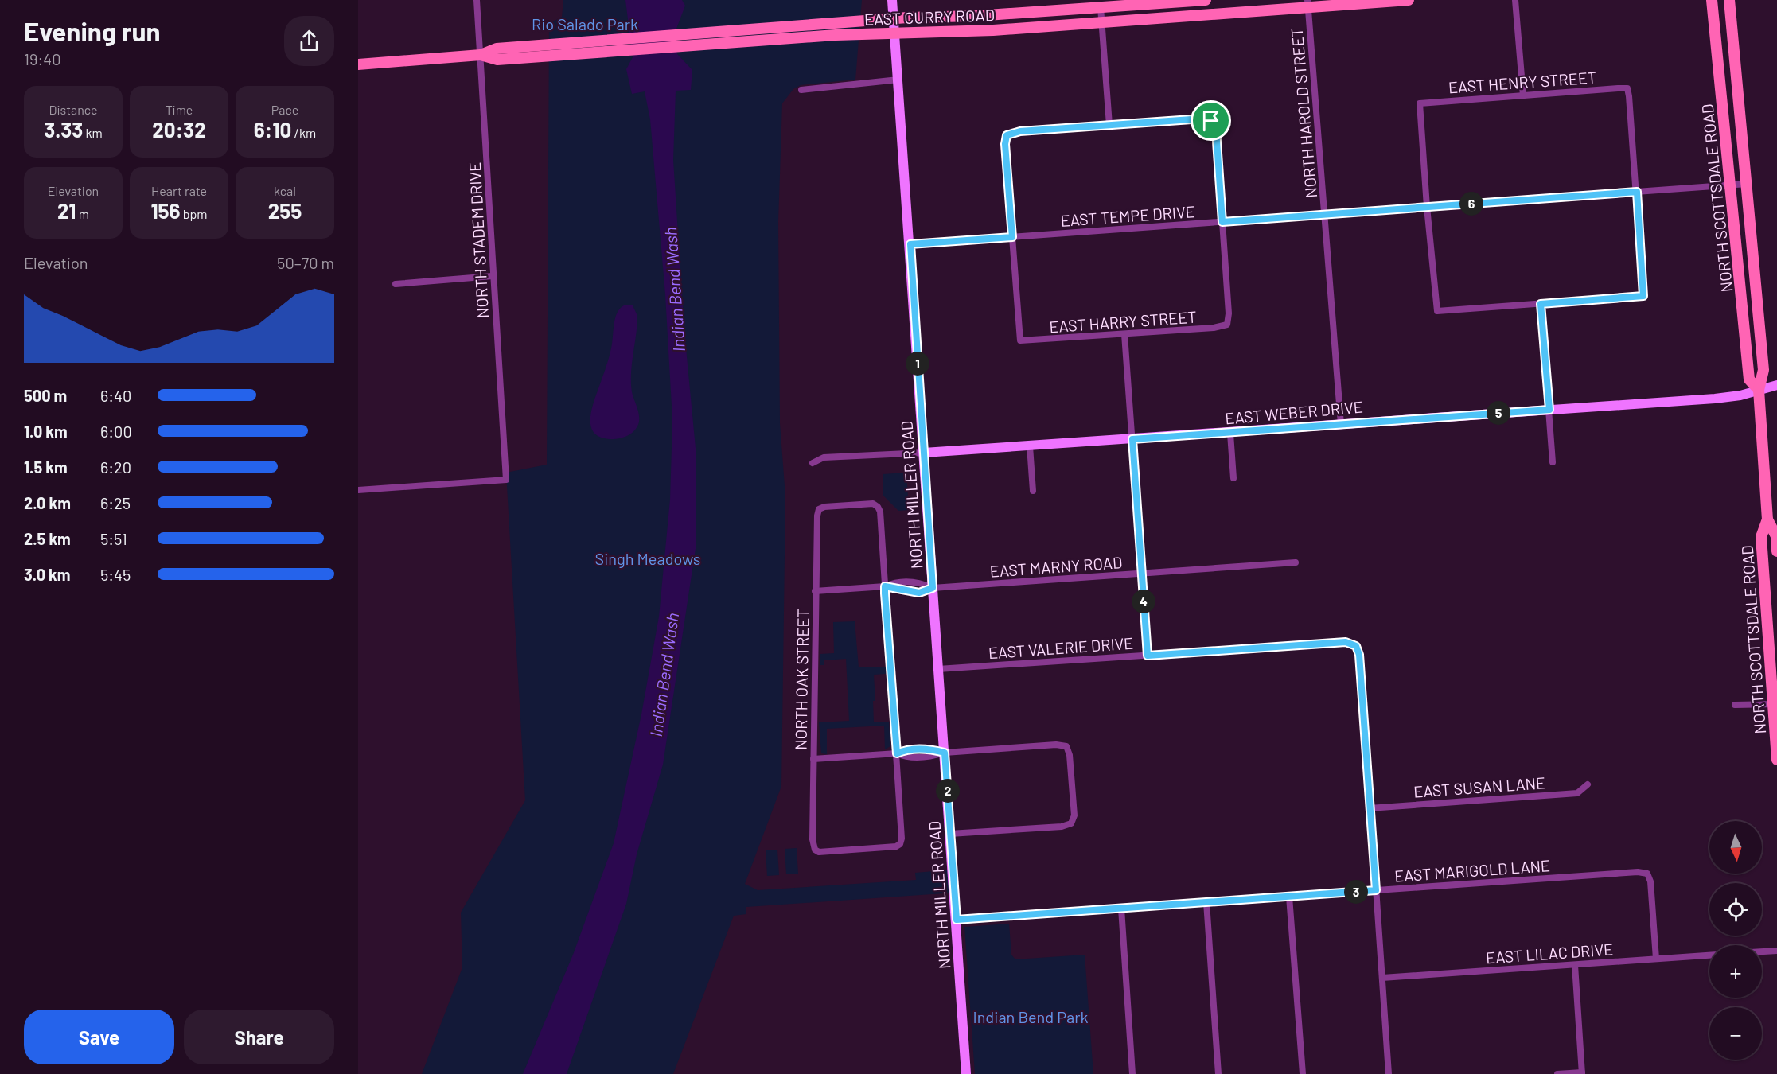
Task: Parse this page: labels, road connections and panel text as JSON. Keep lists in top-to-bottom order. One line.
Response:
{"streets":{"main road":["EAST CURRY ROAD","NORTH SCOTTSDALE ROAD"],"street":["EAST HENRY STREET","NORTH HAROLD STREET","EAST TEMPE DRIVE","NORTH STADEM DRIVE","EAST HARRY STREET","EAST WEBER DRIVE","NORTH MILLER ROAD","EAST MARNY ROAD","EAST VALERIE DRIVE","NORTH OAK STREET","EAST SUSAN LANE","EAST MARIGOLD LANE","EAST LILAC DRIVE"]},"crossings":[["EAST CURRY ROAD","NORTH HAROLD STREET"],["EAST CURRY ROAD","NORTH STADEM DRIVE"],["EAST CURRY ROAD","NORTH MILLER ROAD"],["EAST HENRY STREET","EAST TEMPE DRIVE"],["NORTH HAROLD STREET","EAST TEMPE DRIVE"],["NORTH HAROLD STREET","EAST WEBER DRIVE"],["NORTH SCOTTSDALE ROAD","EAST TEMPE DRIVE"],["NORTH SCOTTSDALE ROAD","EAST WEBER DRIVE"],["EAST TEMPE DRIVE","EAST HARRY STREET"],["EAST TEMPE DRIVE","NORTH MILLER ROAD"],["EAST WEBER DRIVE","NORTH MILLER ROAD"],["NORTH MILLER ROAD","EAST MARNY ROAD"],["NORTH MILLER ROAD","EAST VALERIE DRIVE"],["NORTH MILLER ROAD","EAST MARIGOLD LANE"],["EAST MARNY ROAD","NORTH OAK STREET"],["EAST VALERIE DRIVE","EAST SUSAN LANE"],["EAST MARIGOLD LANE","EAST LILAC DRIVE"]],"water":["Indian Bend Wash"],"parks":["Rio Salado Park","Singh Meadows","Indian Bend Park"],"north":"bottom","page":{"heading":["Evening run","19:40"],"stats":[["Distance","3.33 km"],["Time","20:32"],["Pace","6:10 /km"],["Elevation","21 m"],["Heart rate","156 bpm"],["kcal","255"]],"pins":["6","1","5","4","2","3"],"chart":["Elevation","50–70 m"],"list":[{"name":"500 m","note":"6:40"},{"name":"1.0 km","note":"6:00"},{"name":"1.5 km","note":"6:20"},{"name":"2.0 km","note":"6:25"},{"name":"2.5 km","note":"5:51"},{"name":"3.0 km","note":"5:45"}],"map_buttons":["+","−"],"buttons":["Save","Share"]}}
